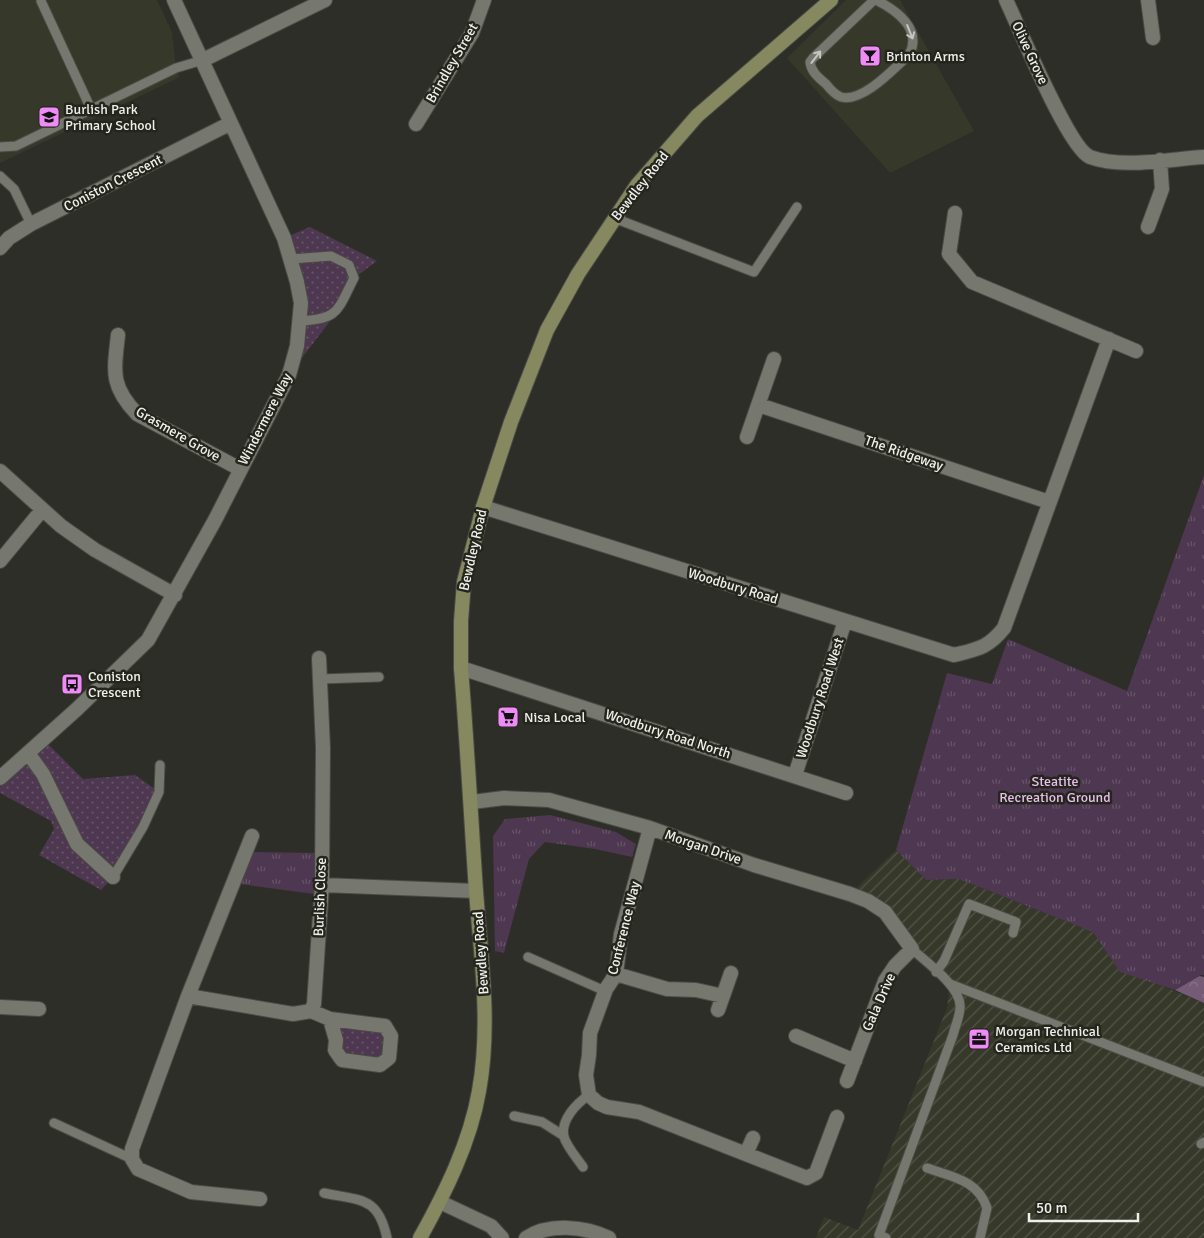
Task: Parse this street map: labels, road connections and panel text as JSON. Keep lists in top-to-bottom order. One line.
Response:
{"streets":{"main road":["Bewdley Road"],"street":["Olive Grove","Brindley Street","Coniston Crescent","Windermere Way","Grasmere Grove","The Ridgeway","Woodbury Road","Woodbury Road West","Woodbury Road North","Morgan Drive","Burlish Close","Conference Way","Gala Drive"]},"crossings":[["Coniston Crescent","Windermere Way"],["Bewdley Road","Woodbury Road"],["Bewdley Road","Woodbury Road North"],["Bewdley Road","Morgan Drive"],["Windermere Way","Grasmere Grove"],["The Ridgeway","Woodbury Road"],["Woodbury Road","Woodbury Road West"],["Woodbury Road West","Woodbury Road North"],["Morgan Drive","Conference Way"],["Morgan Drive","Gala Drive"]],"parks":["Steatite Recreation Ground"],"places":{"bar":["Brinton Arms"],"school or university":["Burlish Park Primary School"],"bus stop":["Coniston Crescent"],"supermarket":["Nisa Local"],"office":["Morgan Technical Ceramics Ltd"]},"scale_bar":"50 m"}
